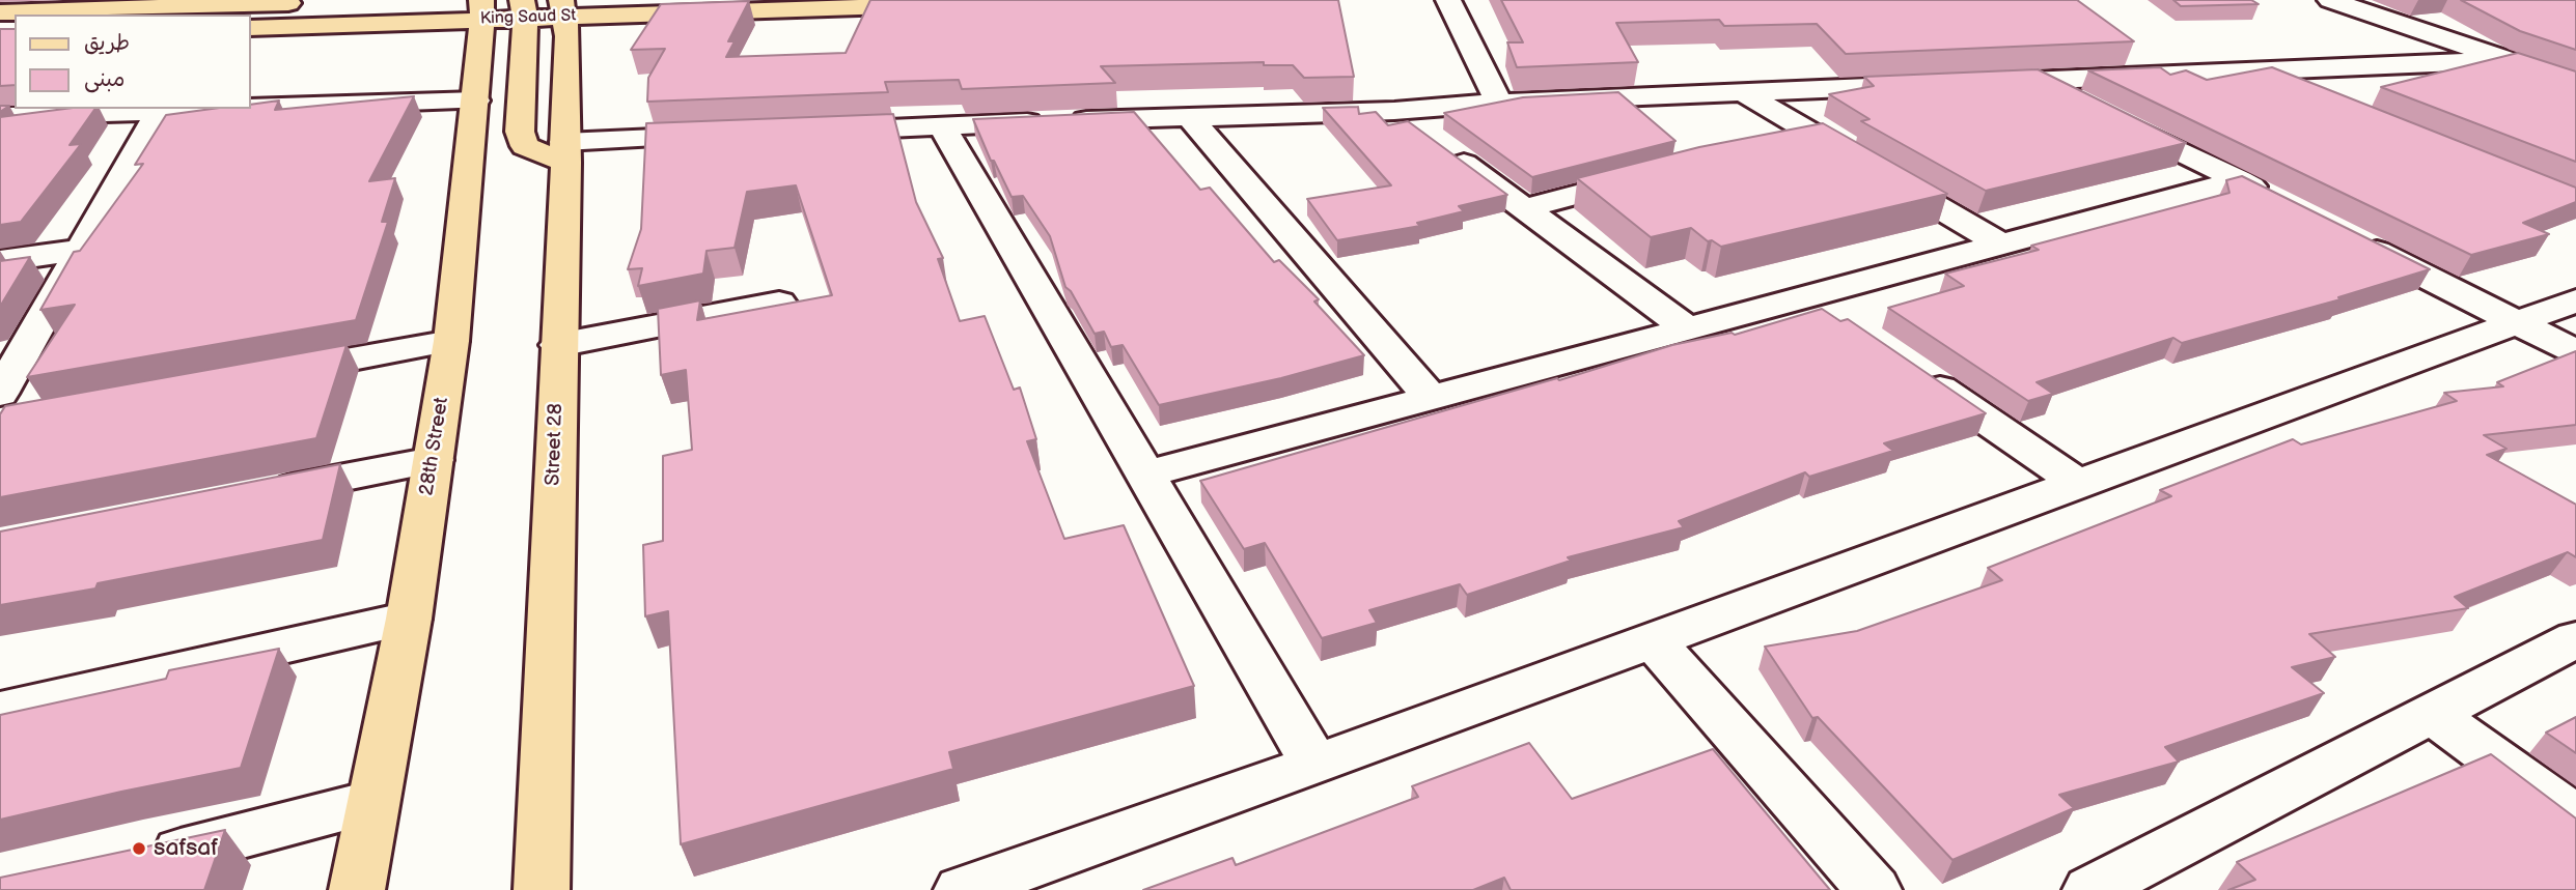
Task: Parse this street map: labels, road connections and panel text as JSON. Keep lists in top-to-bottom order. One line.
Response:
{"streets":{"main road":["King Saud St","Street 28","28th Street"]},"crossings":[["King Saud St","Street 28"],["King Saud St","28th Street"]],"places":["safsaf"],"legend":["طريق","مبنى"]}
